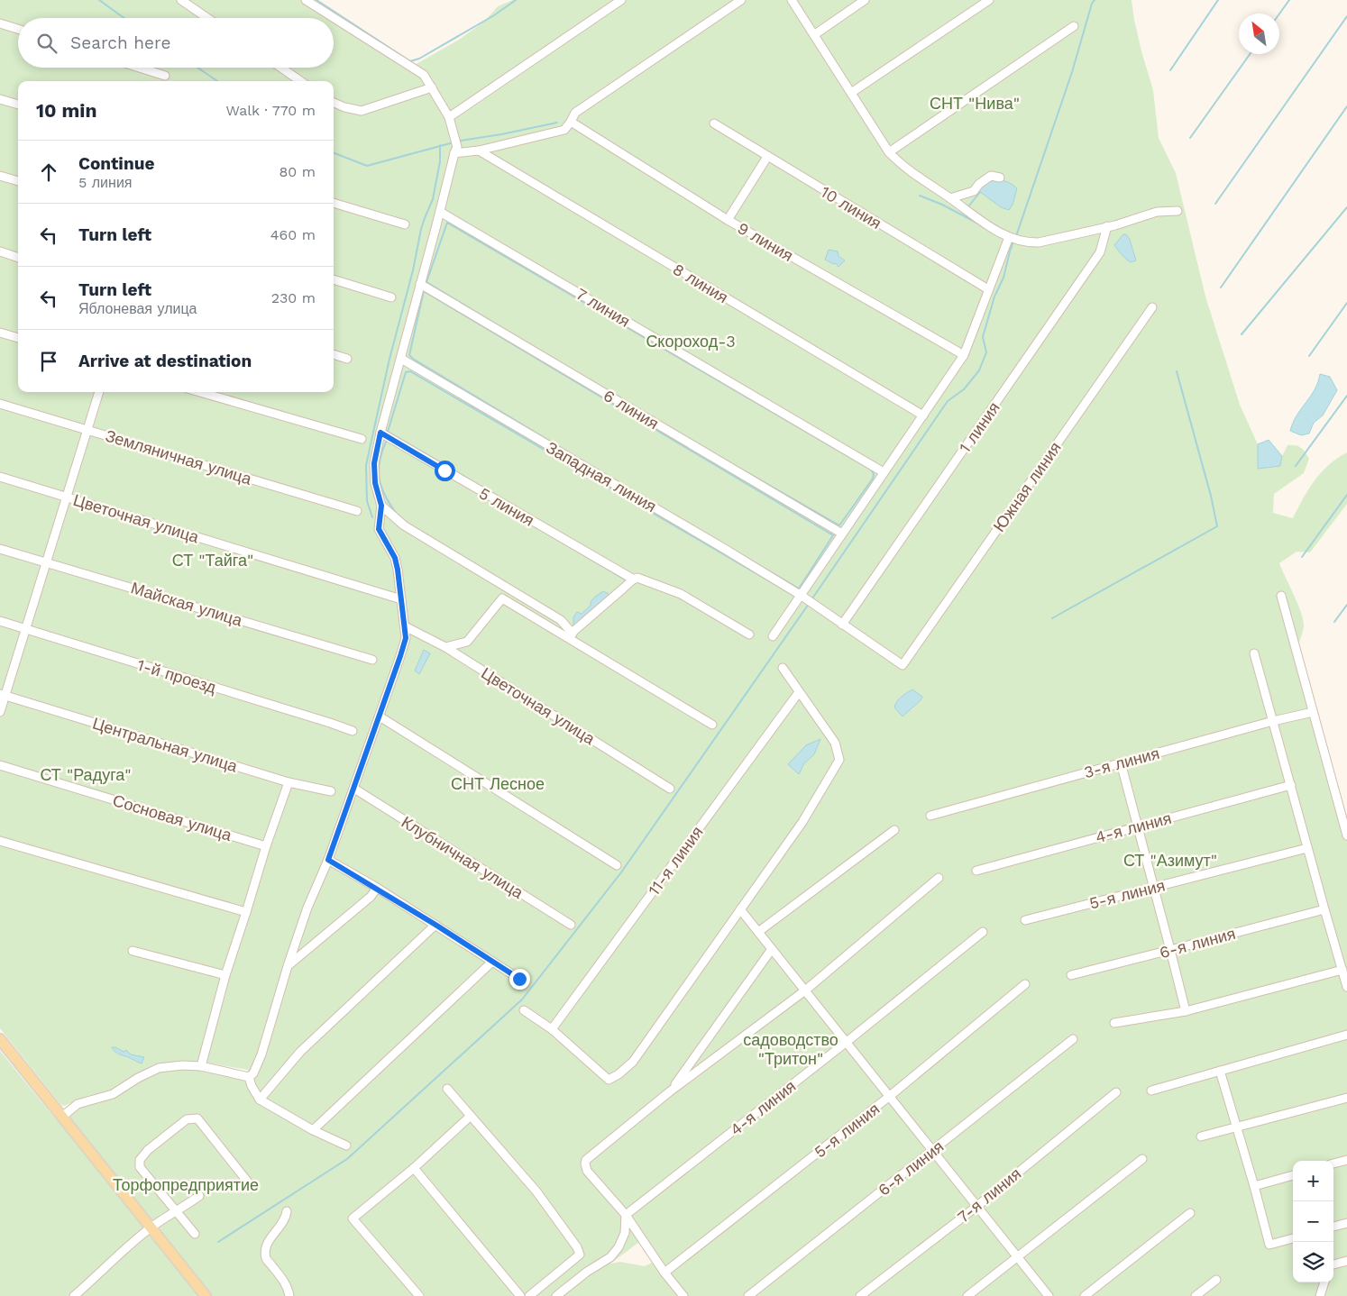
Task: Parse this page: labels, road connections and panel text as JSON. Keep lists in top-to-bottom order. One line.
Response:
{"streets":{"street":["10 линия","9 линия","8 линия","7 линия","6 линия","1 линия","Земляничная улица","Западная линия","Южная линия","5 линия","Цветочная улица","Майская улица","1-й проезд","Центральная улица","3-я линия","Сосновая улица","4-я линия","Клубничная улица","11-я линия","5-я линия","6-я линия","7-я линия"]},"crossings":[["1 линия","Западная линия"],["Западная линия","Южная линия"]],"parks":["СНТ \"Нива\"","Скороход-3","СТ \"Тайга\"","СТ \"Радуга\"","СНТ Лесное","СТ \"Азимут\"","садоводство \"Тритон\"","Торфопредприятие"],"north":"top left","page":{"search":"Search here","heading":["10 min","Walk · 770 m"],"list":[["Continue","5 линия","80 m"],["Turn left","460 m"],["Turn left","Яблоневая улица","230 m"],"Arrive at destination"],"map_buttons":["+","−"]}}
